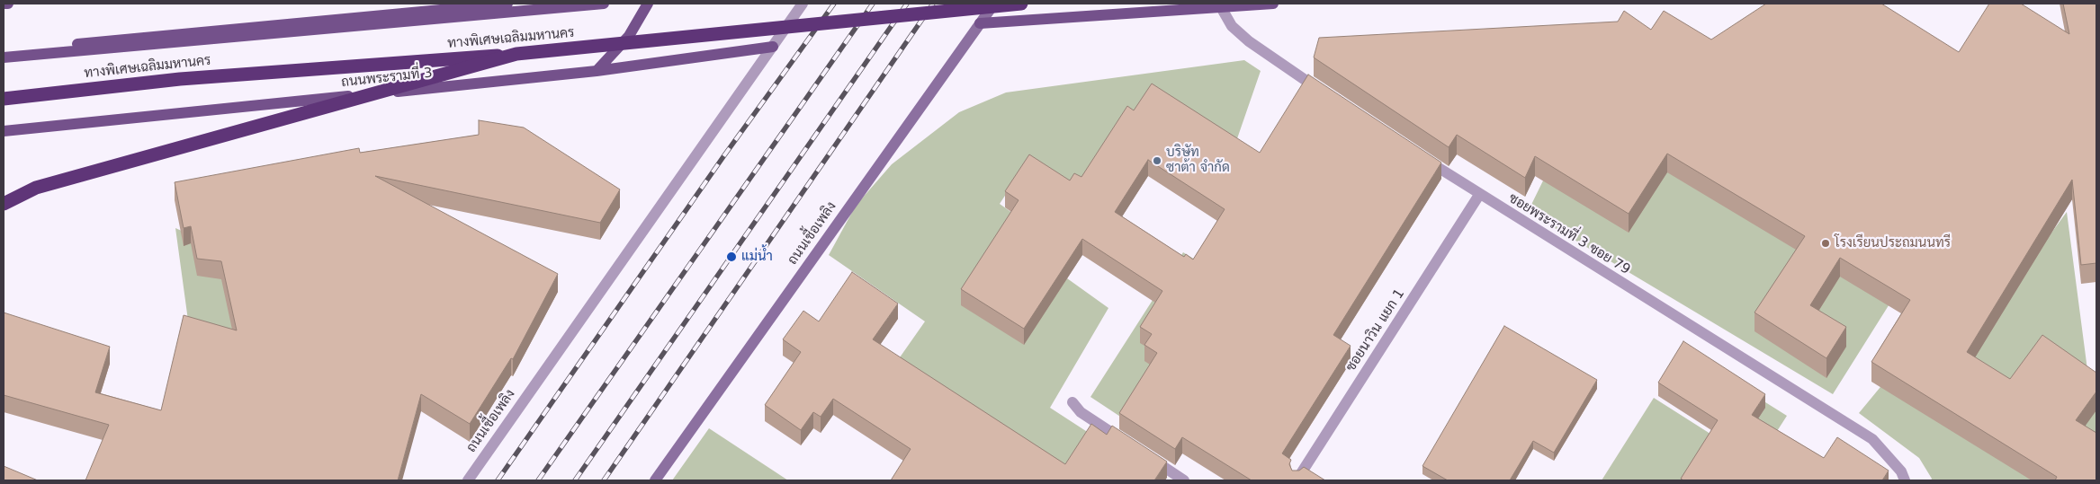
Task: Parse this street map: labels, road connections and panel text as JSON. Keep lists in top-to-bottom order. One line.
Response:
{"streets":{"highway":["ทางพิเศษเฉลิมมหานคร"],"main road":["ถนนพระรามที่ 3"],"street":["ถนนเชื้อเพลิง","ซอยพระรามที่ 3 ซอย 79","ซอยนาวิน แยก 1"]},"crossings":[["ถนนพระรามที่ 3","ถนนเชื้อเพลิง"],["ซอยพระรามที่ 3 ซอย 79","ซอยนาวิน แยก 1"]],"places":["บริษัท ซาต้า จำกัด","โรงเรียนประถมนนทรี","แม่น้ำ"]}
